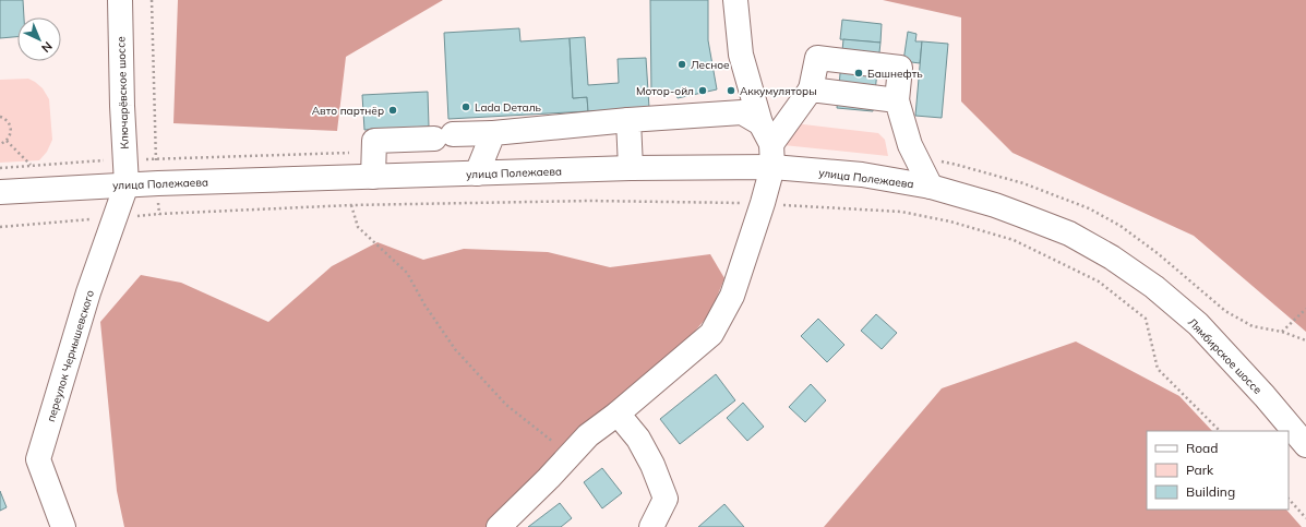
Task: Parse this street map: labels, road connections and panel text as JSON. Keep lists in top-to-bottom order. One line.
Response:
{"streets":{"main road":["Ключарёвское шоссе","улица Полежаева","переулок Чернышевского","Лямбирское шоссе"]},"crossings":[["Ключарёвское шоссе","улица Полежаева"],["Ключарёвское шоссе","переулок Чернышевского"],["улица Полежаева","переулок Чернышевского"],["улица Полежаева","Лямбирское шоссе"]],"places":["Лесное","Башнефть","Мотор-ойл","Аккумуляторы","Lada Dеталь","Авто партнёр"],"legend":["Road","Park","Building"],"north":"bottom right"}
